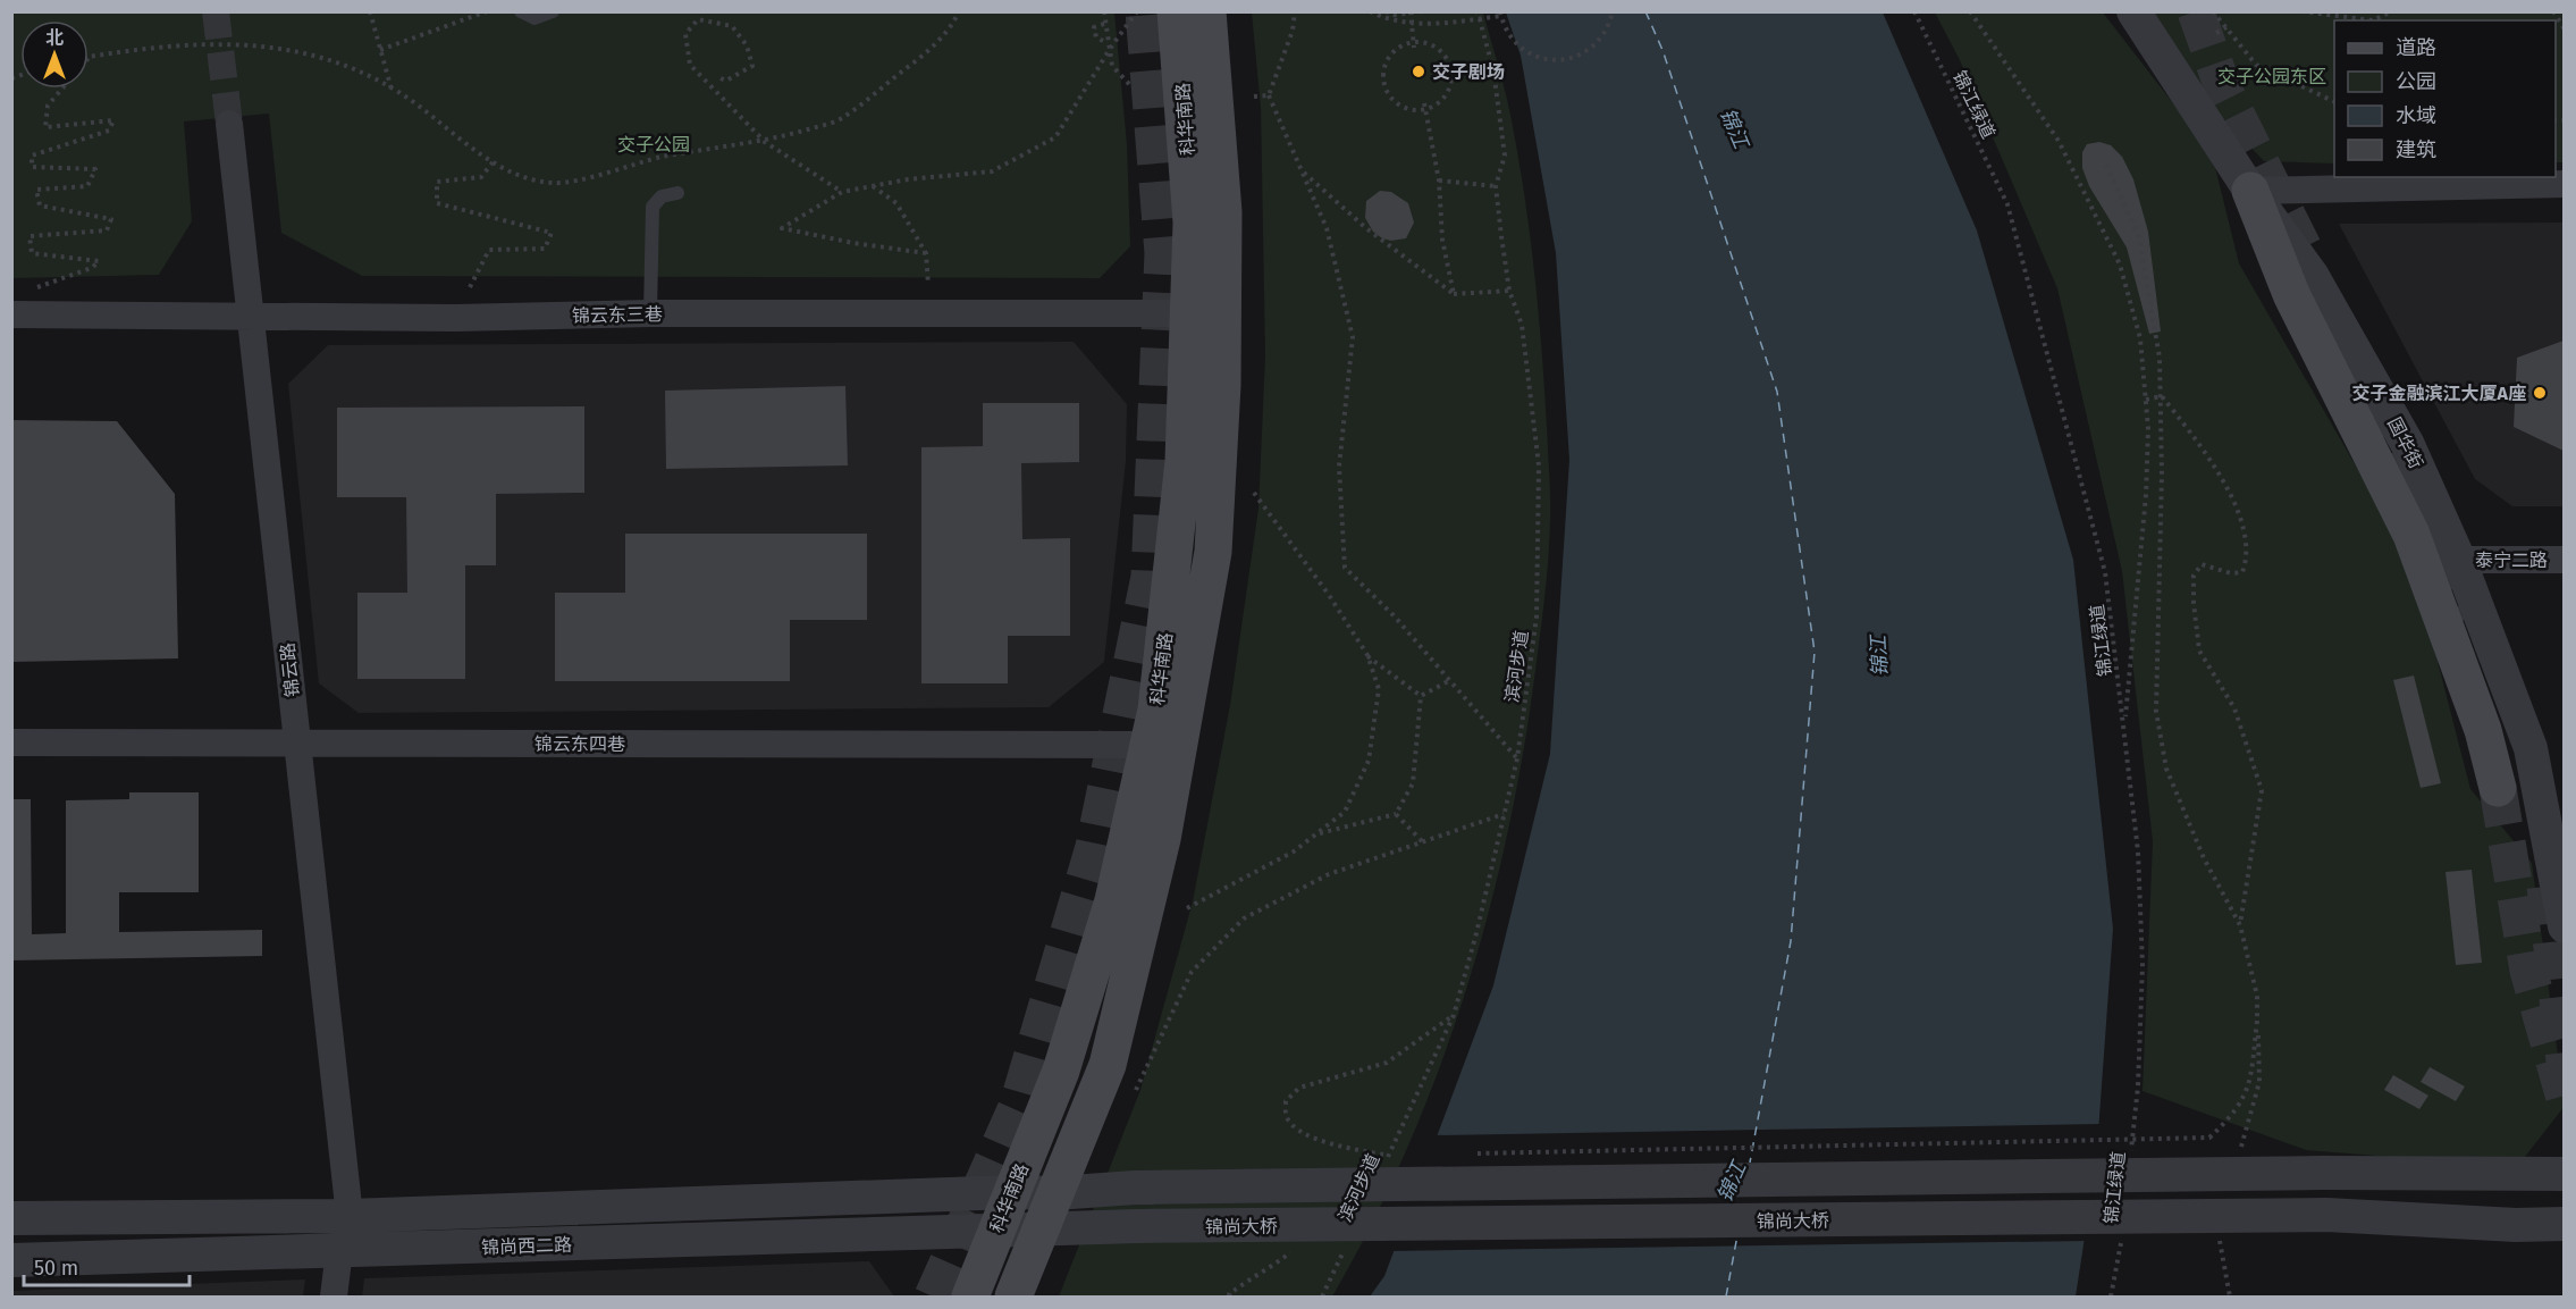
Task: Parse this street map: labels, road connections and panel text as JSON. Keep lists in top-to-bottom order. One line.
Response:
{"streets":{"main road":["科华南路"],"street":["锦云东三巷","国华街","泰宁二路","锦云路","锦云东四巷","锦尚大桥","锦尚西二路"],"path":["锦江绿道","滨河步道"]},"crossings":[["科华南路","锦云东三巷"],["科华南路","锦云东四巷"],["科华南路","锦尚大桥"],["科华南路","锦尚西二路"],["锦云东三巷","锦云路"],["国华街","泰宁二路"],["锦云路","锦云东四巷"],["锦尚大桥","锦尚西二路"]],"water":["锦江"],"parks":["交子公园东区","交子公园"],"places":["交子剧场","交子金融滨江大厦A座"],"legend":["道路","公园","水域","建筑"],"scale_bar":"50 m","north":"top"}
